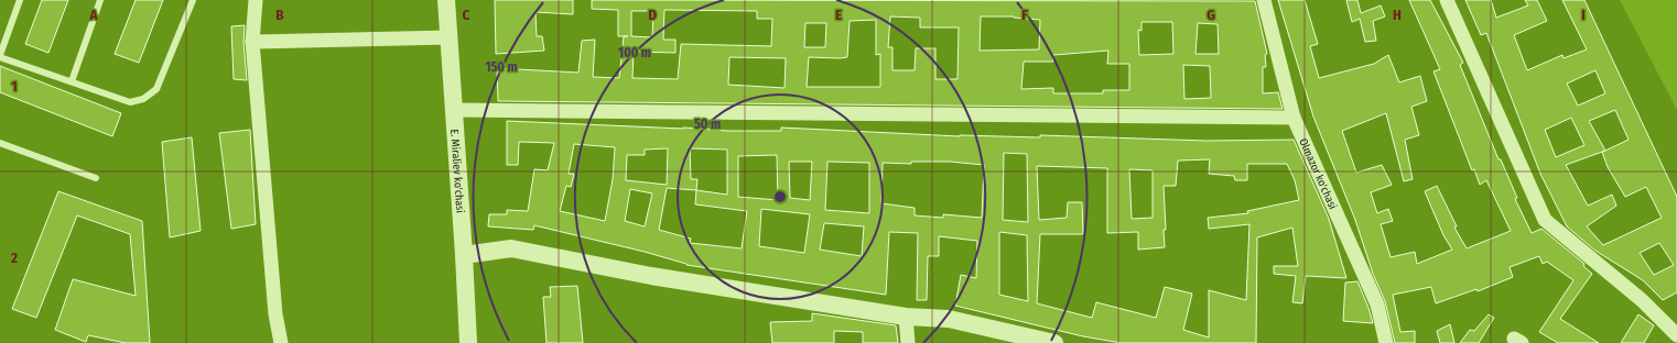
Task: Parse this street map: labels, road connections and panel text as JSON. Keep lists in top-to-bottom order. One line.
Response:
{"streets":{"street":["E. Miraliev ko'chasi","Olmazor ko'chasi"]},"grid":{"columns":["A","B","C","D","E","F","G","H","I"],"rows":["1","2"]},"rings":["100 m","150 m","50 m"]}
